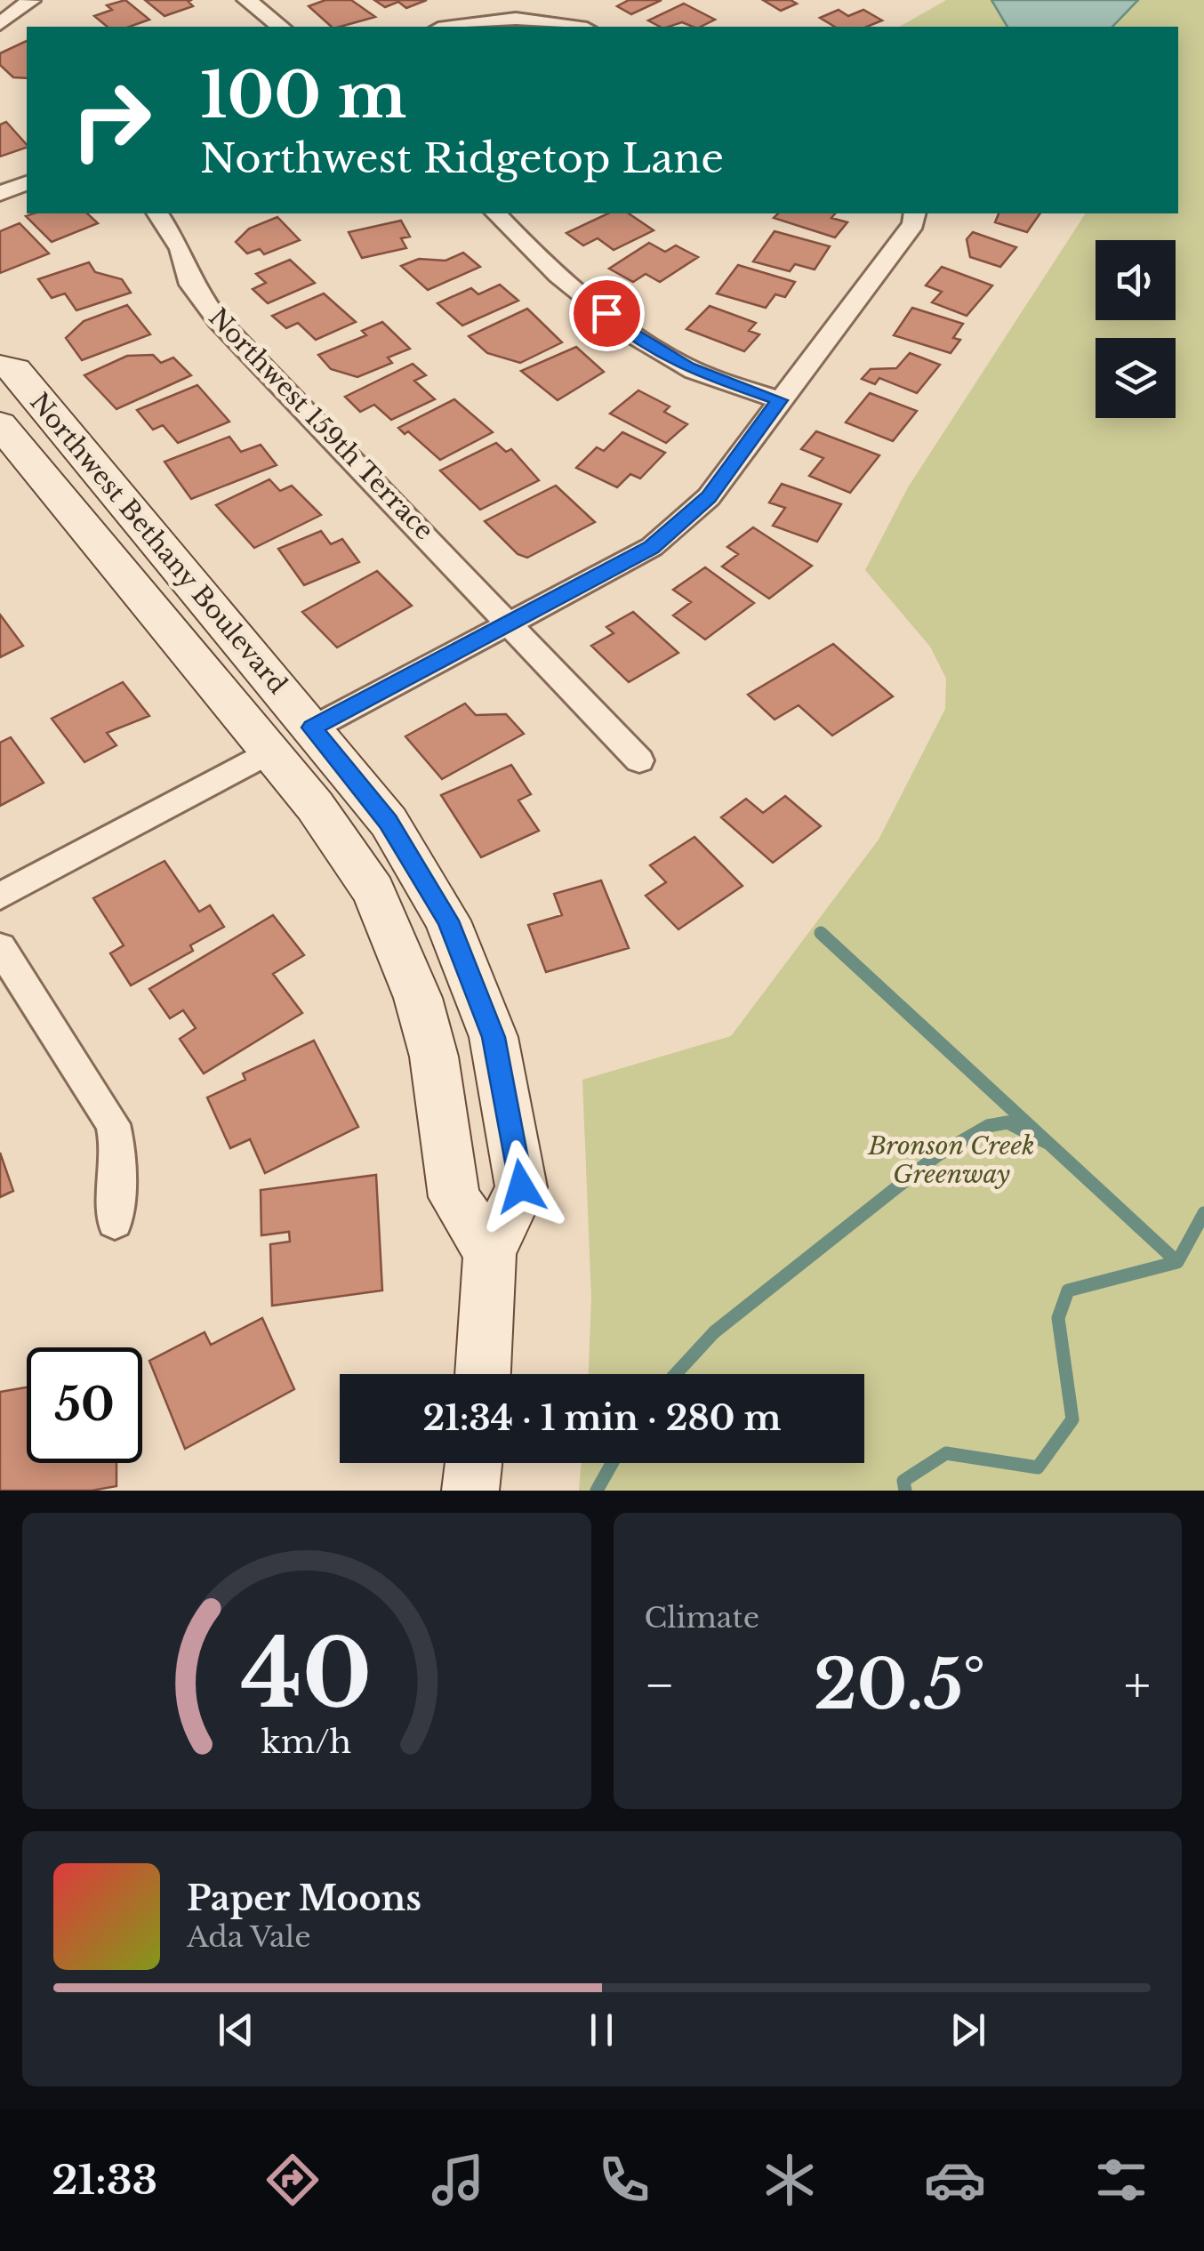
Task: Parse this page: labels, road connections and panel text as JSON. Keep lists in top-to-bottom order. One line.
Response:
{"streets":{"main road":["Northwest Bethany Boulevard"],"street":["Northwest 159th Terrace"]},"parks":["Bronson Creek Greenway"],"page":{"turn":["100 m","Northwest Ridgetop Lane"],"limit":"50","trip":"21:34 · 1 min · 280 m","tile":"Climate","heat":["−","20.5°","+"],"song":["Paper Moons","Ada Vale"],"tabs":"21:33","gauge":["40","km/h"]}}
